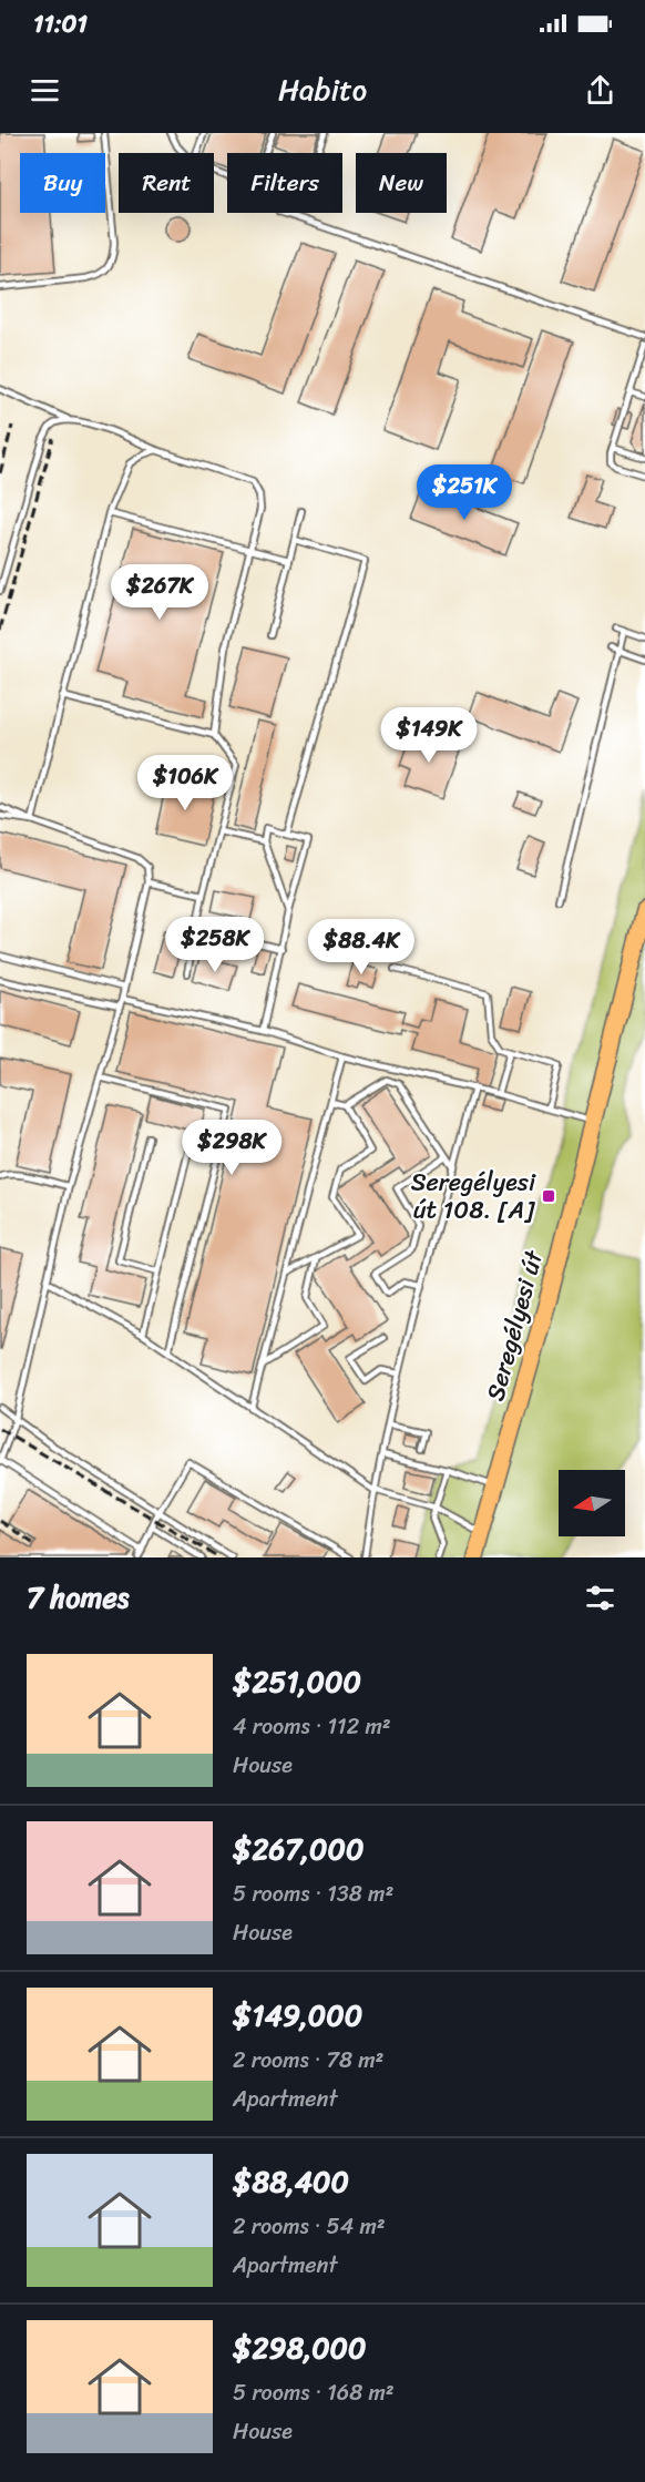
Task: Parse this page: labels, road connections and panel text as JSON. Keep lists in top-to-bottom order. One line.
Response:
{"streets":{"main road":["Seregélyesi út"]},"places":{"transit":["Seregélyesi út 108. [A]"]},"north":"left","page":{"status":"11:01","header":"Habito","chip":["Buy","Rent","Filters","New"],"price":["$251K","$267K","$149K","$106K","$258K","$88.4K","$298K"],"heading":"7 homes","list":[{"name":"$251,000","note":"4 rooms · 112 m² · House"},{"name":"$267,000","note":"5 rooms · 138 m² · House"},{"name":"$149,000","note":"2 rooms · 78 m² · Apartment"},{"name":"$88,400","note":"2 rooms · 54 m² · Apartment"},{"name":"$298,000","note":"5 rooms · 168 m² · House"}]}}
